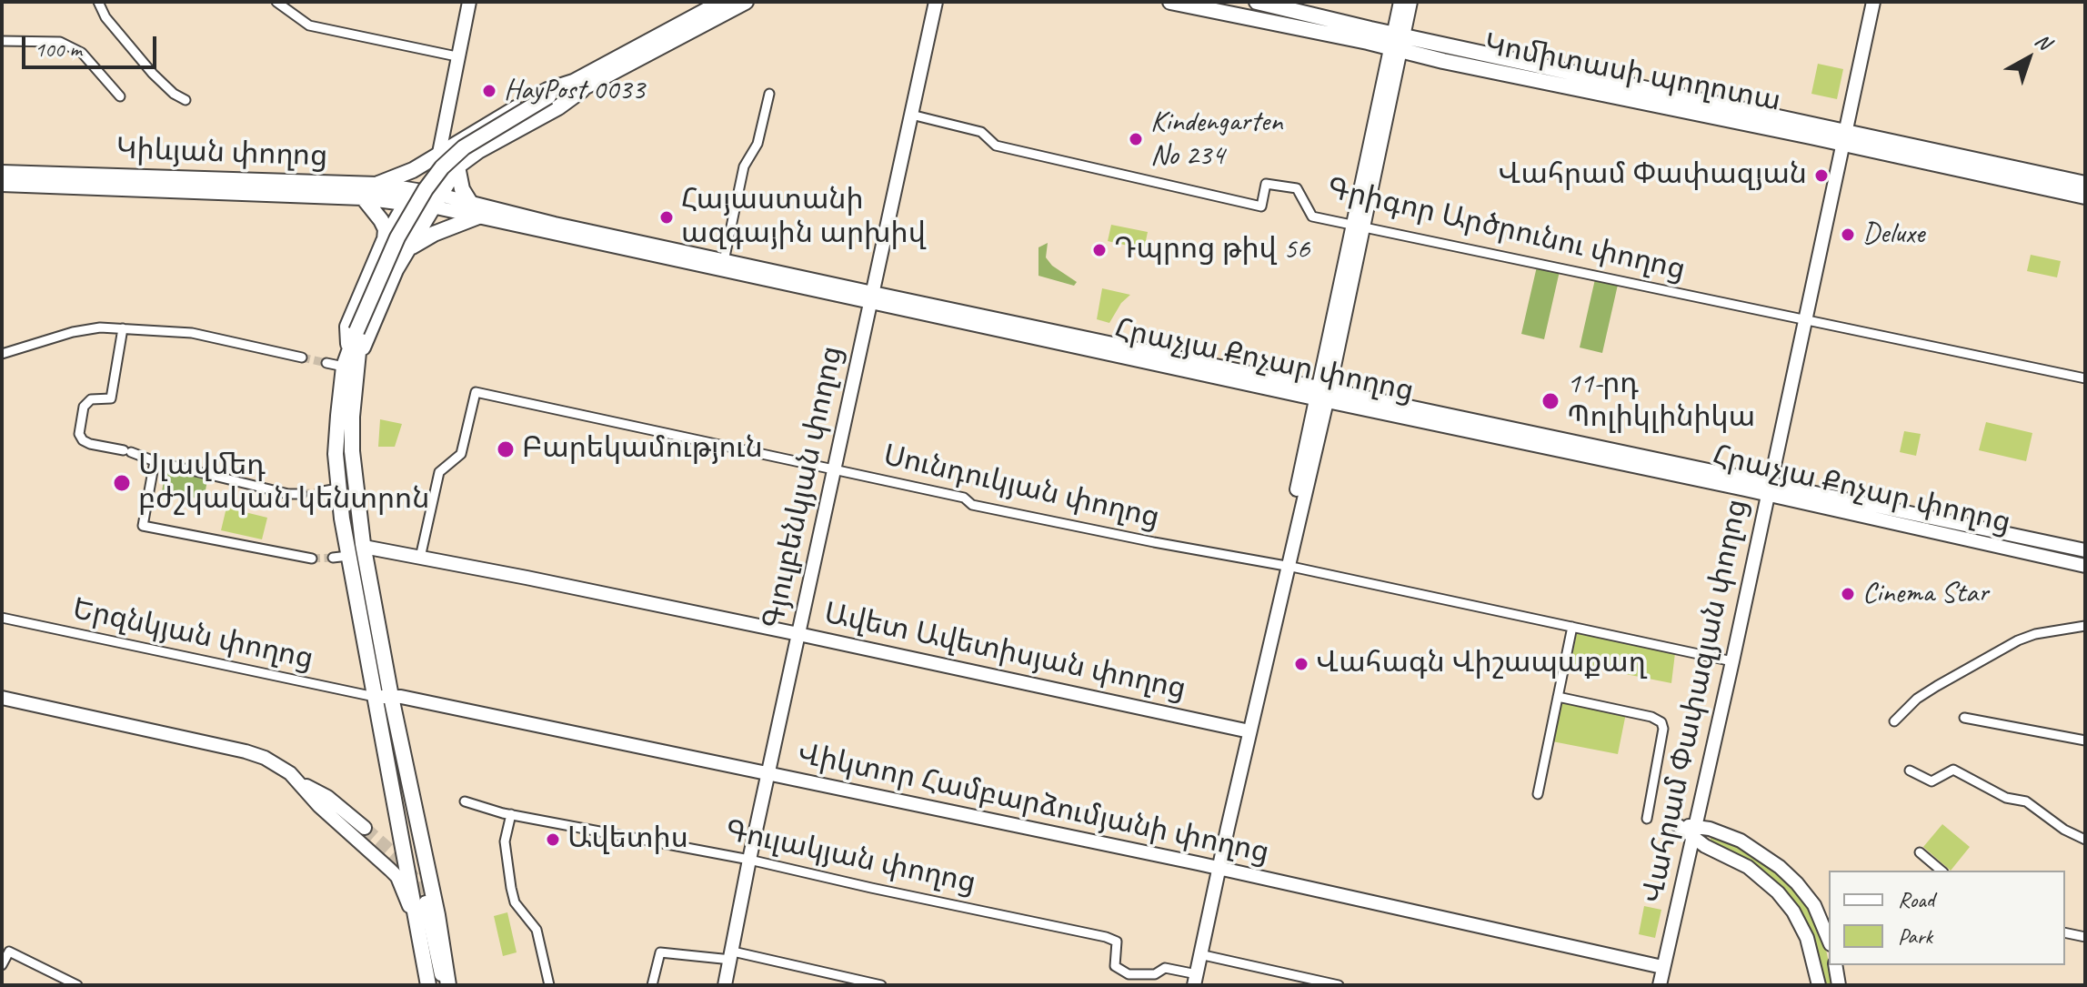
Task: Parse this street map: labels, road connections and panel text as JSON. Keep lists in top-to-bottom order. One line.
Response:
{"streets":{"main road":["Կոմիտասի պողոտա","Կիևյան փողոց"],"street":["Գրիգոր Արծրունու փողոց","Հրաչյա Քոչար փողոց","Գյուլբենկյան փողոց","Սունդուկյան փողոց","Երզնկյան փողոց","Ավետ Ավետիսյան փողոց","Վահրամ Փափազյան փողոց","Վիկտոր Համբարձումյանի փողոց","Գուլակյան փողոց"]},"crossings":[["Կոմիտասի պողոտա","Վահրամ Փափազյան փողոց"],["Կիևյան փողոց","Հրաչյա Քոչար փողոց"],["Գրիգոր Արծրունու փողոց","Գյուլբենկյան փողոց"],["Գրիգոր Արծրունու փողոց","Վահրամ Փափազյան փողոց"],["Հրաչյա Քոչար փողոց","Գյուլբենկյան փողոց"],["Հրաչյա Քոչար փողոց","Վահրամ Փափազյան փողոց"],["Գյուլբենկյան փողոց","Սունդուկյան փողոց"],["Գյուլբենկյան փողոց","Ավետ Ավետիսյան փողոց"],["Գյուլբենկյան փողոց","Վիկտոր Համբարձումյանի փողոց"],["Գյուլբենկյան փողոց","Գուլակյան փողոց"],["Սունդուկյան փողոց","Ավետ Ավետիսյան փողոց"],["Սունդուկյան փողոց","Վահրամ Փափազյան փողոց"],["Երզնկյան փողոց","Վիկտոր Համբարձումյանի փողոց"],["Վահրամ Փափազյան փողոց","Վիկտոր Համբարձումյանի փողոց"]],"places":["HayPost 0033","Kindengarten No 234","Վահրամ Փափազյան","Հայաստանի ազգային արխիվ","Deluxe","Դպրոց թիվ 56","11-րդ Պոլիկլինիկա","Բարեկամություն","Սլավմեդ բժշկական կենտրոն","Cinema Star","Վահագն Վիշապաքաղ","Ավետիս"],"legend":["Road","Park"],"scale_bar":"100 m","north":"top right"}
